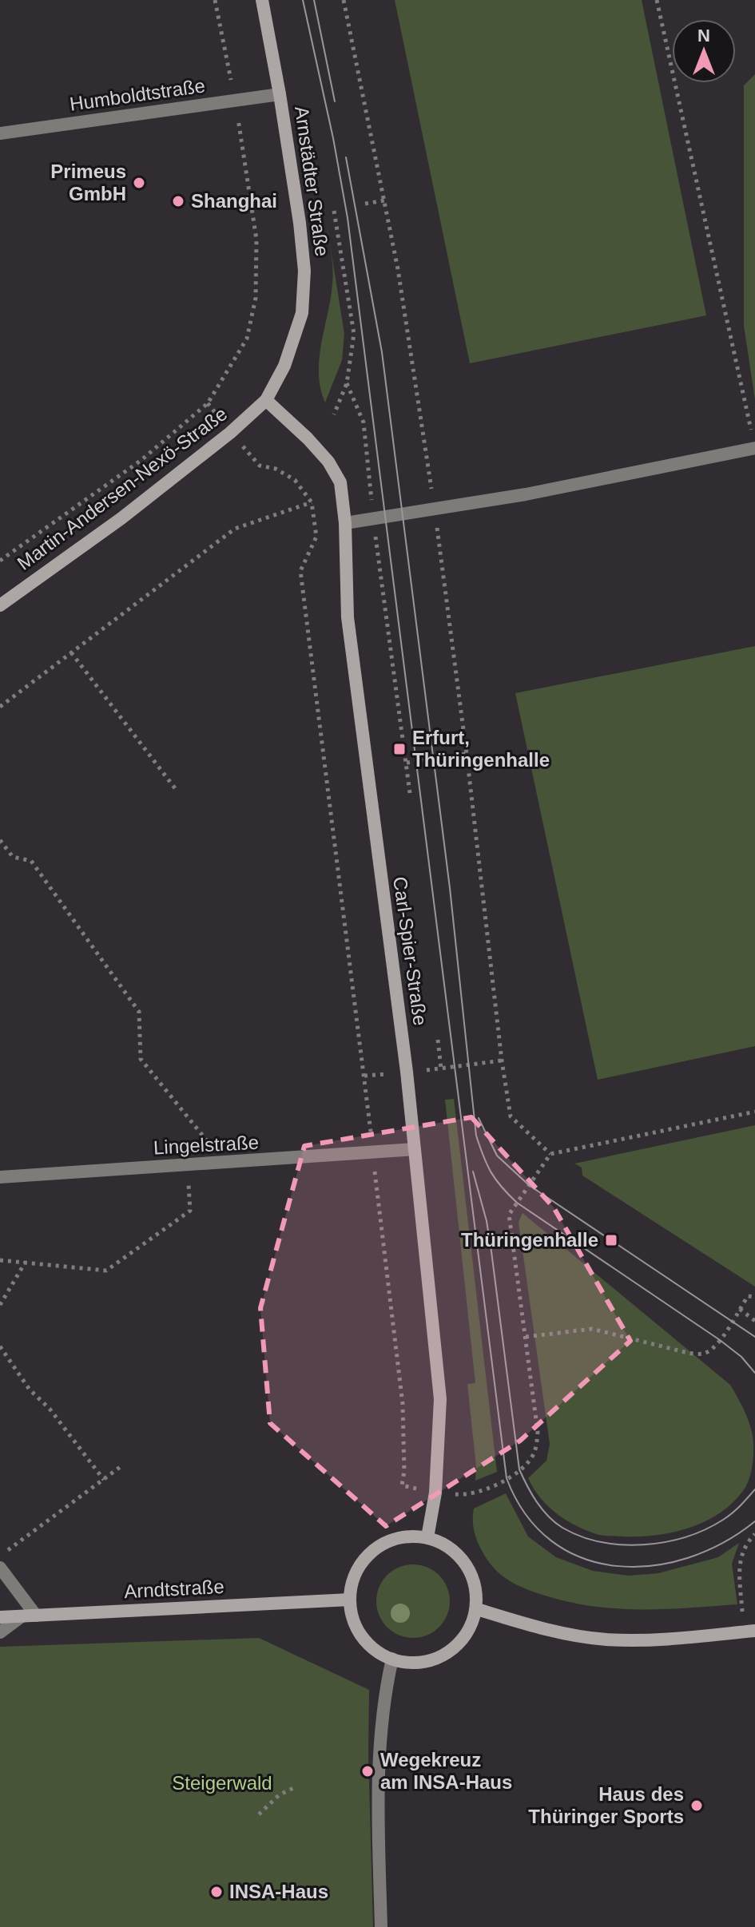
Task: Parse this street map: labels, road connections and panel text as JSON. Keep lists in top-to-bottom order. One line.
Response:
{"streets":{"street":["Humboldtstraße","Arnstädter Straße","Martin-Andersen-Nexö-Straße","Carl-Spier-Straße","Lingelstraße","Arndtstraße"]},"crossings":[["Humboldtstraße","Arnstädter Straße"],["Arnstädter Straße","Martin-Andersen-Nexö-Straße"],["Arnstädter Straße","Carl-Spier-Straße"],["Martin-Andersen-Nexö-Straße","Carl-Spier-Straße"],["Carl-Spier-Straße","Lingelstraße"],["Carl-Spier-Straße","Arndtstraße"]],"parks":["Steigerwald"],"places":{"other":["Primeus GmbH","Shanghai","Wegekreuz am INSA-Haus","Haus des Thüringer Sports","INSA-Haus"],"transit":["Erfurt, Thüringenhalle","Thüringenhalle"]},"north":"top"}
